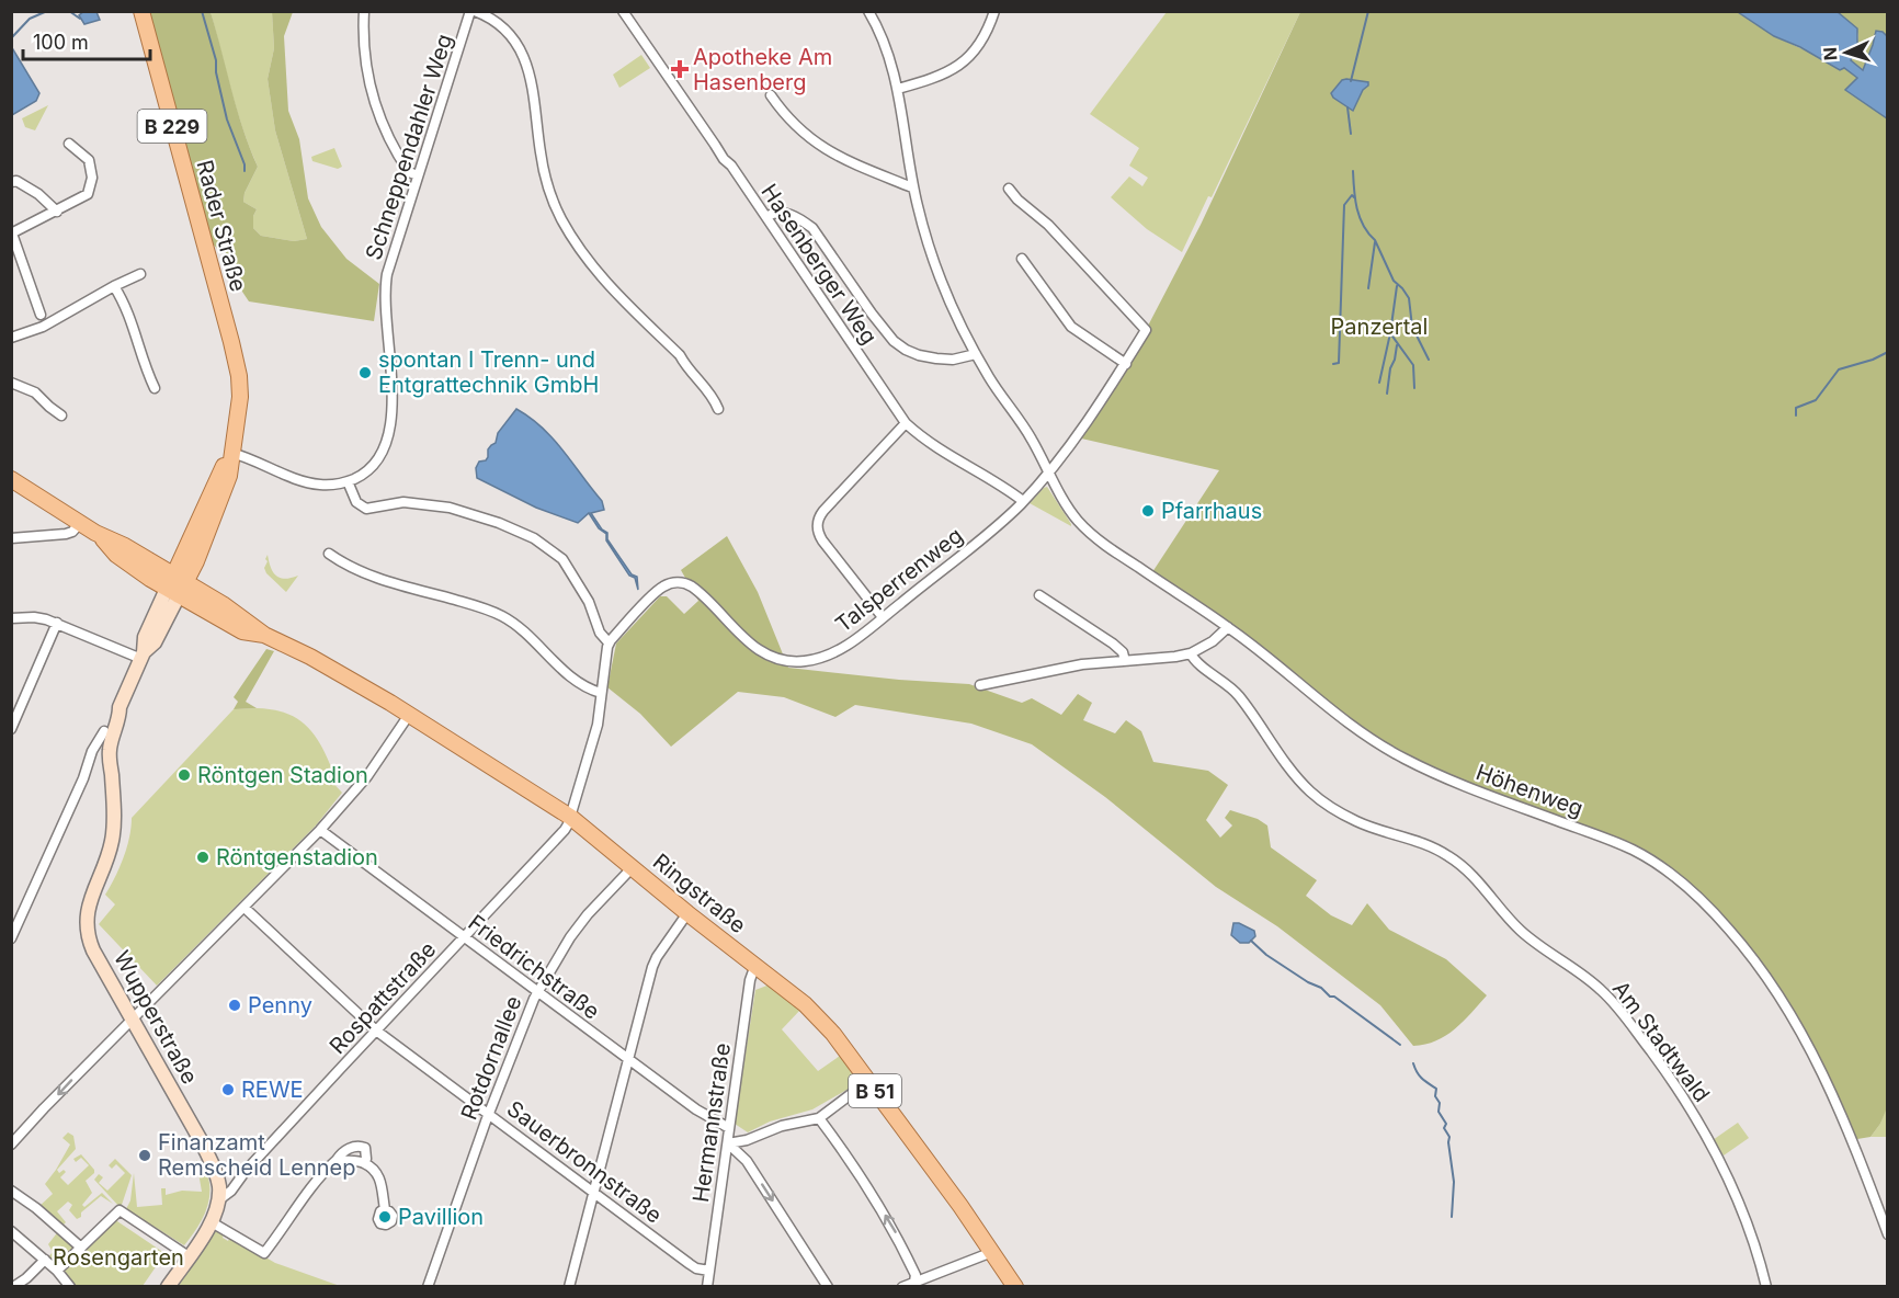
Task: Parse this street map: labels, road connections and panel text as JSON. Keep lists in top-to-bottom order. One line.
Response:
{"streets":{"main road":["B 229","Rader Straße","Ringstraße","B 51"],"street":["Schneppendahler Weg","Hasenberger Weg","Talsperrenweg","Höhenweg","Friedrichstraße","Rospattstraße","Wupperstraße","Am Stadtwald","Rotdornallee","Hermannstraße","Sauerbronnstraße"]},"crossings":[["Rader Straße","Ringstraße"],["Rader Straße","Wupperstraße"],["Hasenberger Weg","Talsperrenweg"],["Talsperrenweg","Höhenweg"],["Ringstraße","Rospattstraße"],["Ringstraße","Rotdornallee"],["Ringstraße","Hermannstraße"],["Friedrichstraße","Rospattstraße"],["Friedrichstraße","Rotdornallee"],["Friedrichstraße","Hermannstraße"],["Rospattstraße","Wupperstraße"],["Rospattstraße","Sauerbronnstraße"],["Rotdornallee","Sauerbronnstraße"],["Hermannstraße","Sauerbronnstraße"]],"parks":["Panzertal","Rosengarten"],"places":{"health":["Apotheke Am Hasenberg"],"other":["spontan I Trenn- und Entgrattechnik GmbH","Pfarrhaus","Röntgen Stadion","Röntgenstadion","Penny","REWE","Finanzamt Remscheid Lennep","Pavillion"]},"scale_bar":"100 m","north":"left"}
